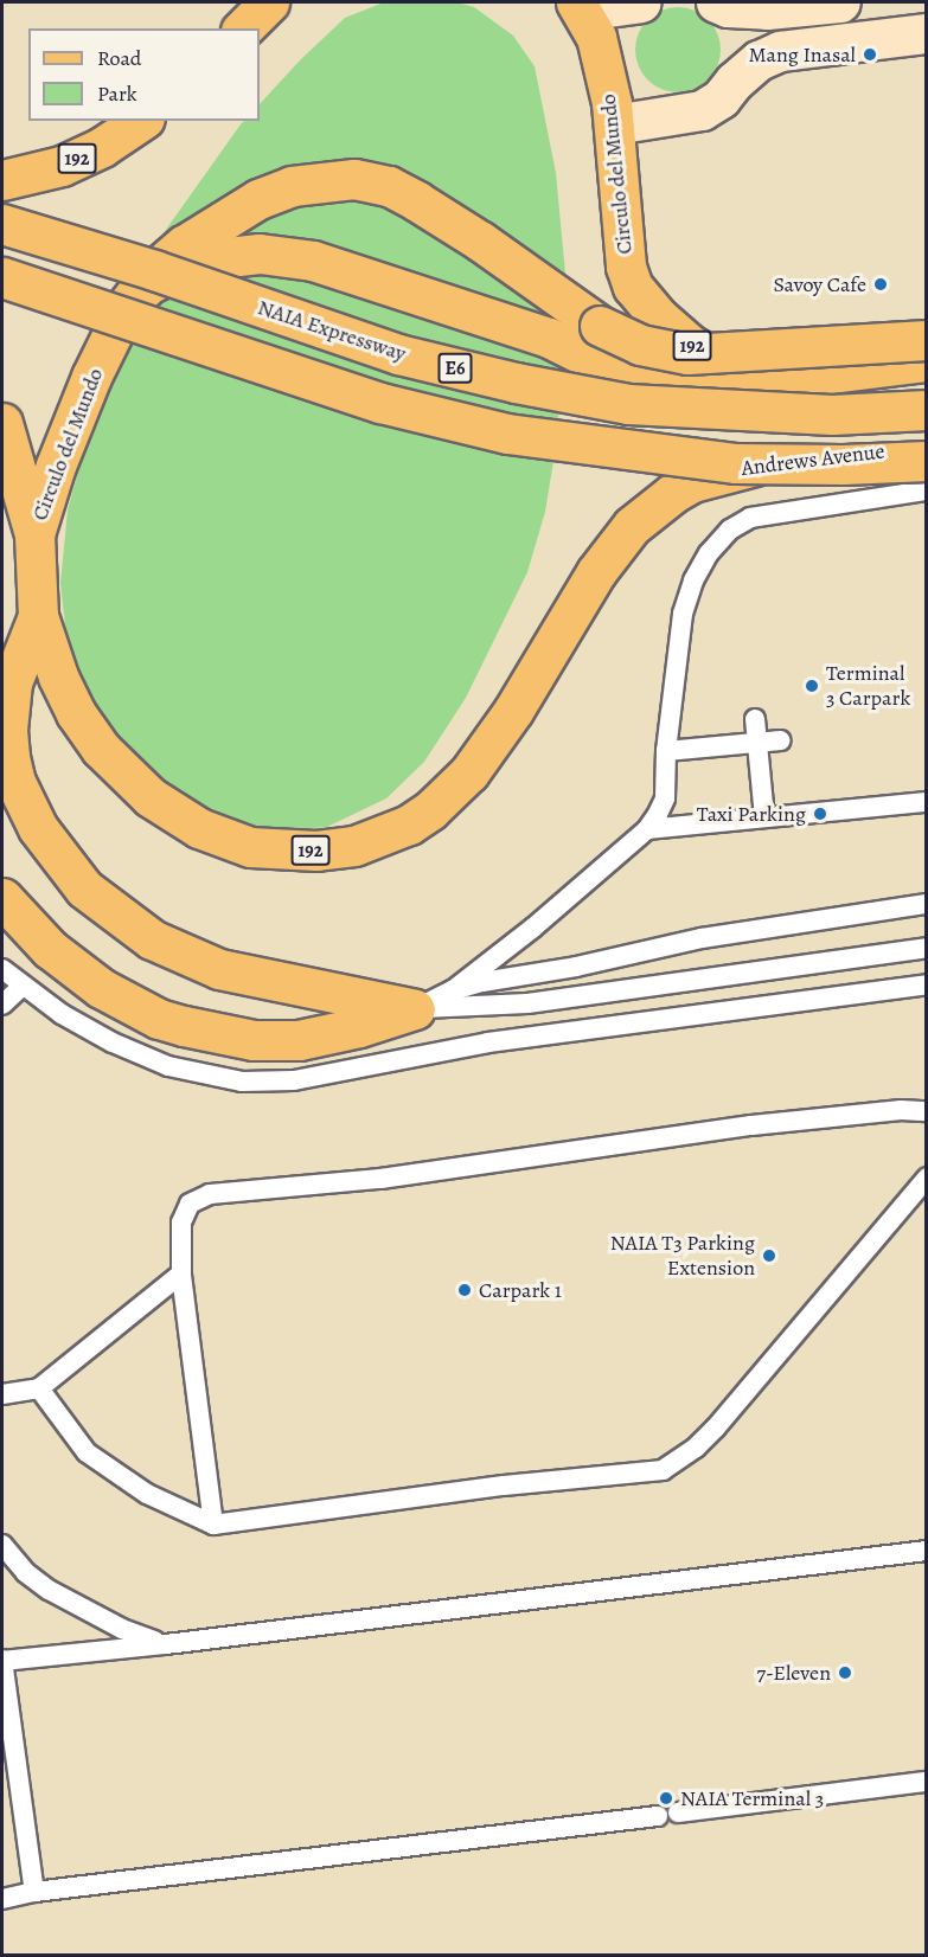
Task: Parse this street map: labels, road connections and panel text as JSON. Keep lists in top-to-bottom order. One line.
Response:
{"streets":{"main road":["192","Circulo del Mundo","NAIA Expressway","E6","Andrews Avenue"]},"crossings":[["192","Circulo del Mundo"],["Circulo del Mundo","Andrews Avenue"]],"places":["Mang Inasal","Savoy Cafe","Terminal 3 Carpark","Taxi Parking","NAIA T3 Parking Extension","Carpark 1","7-Eleven","NAIA Terminal 3"],"legend":["Road","Park"]}
